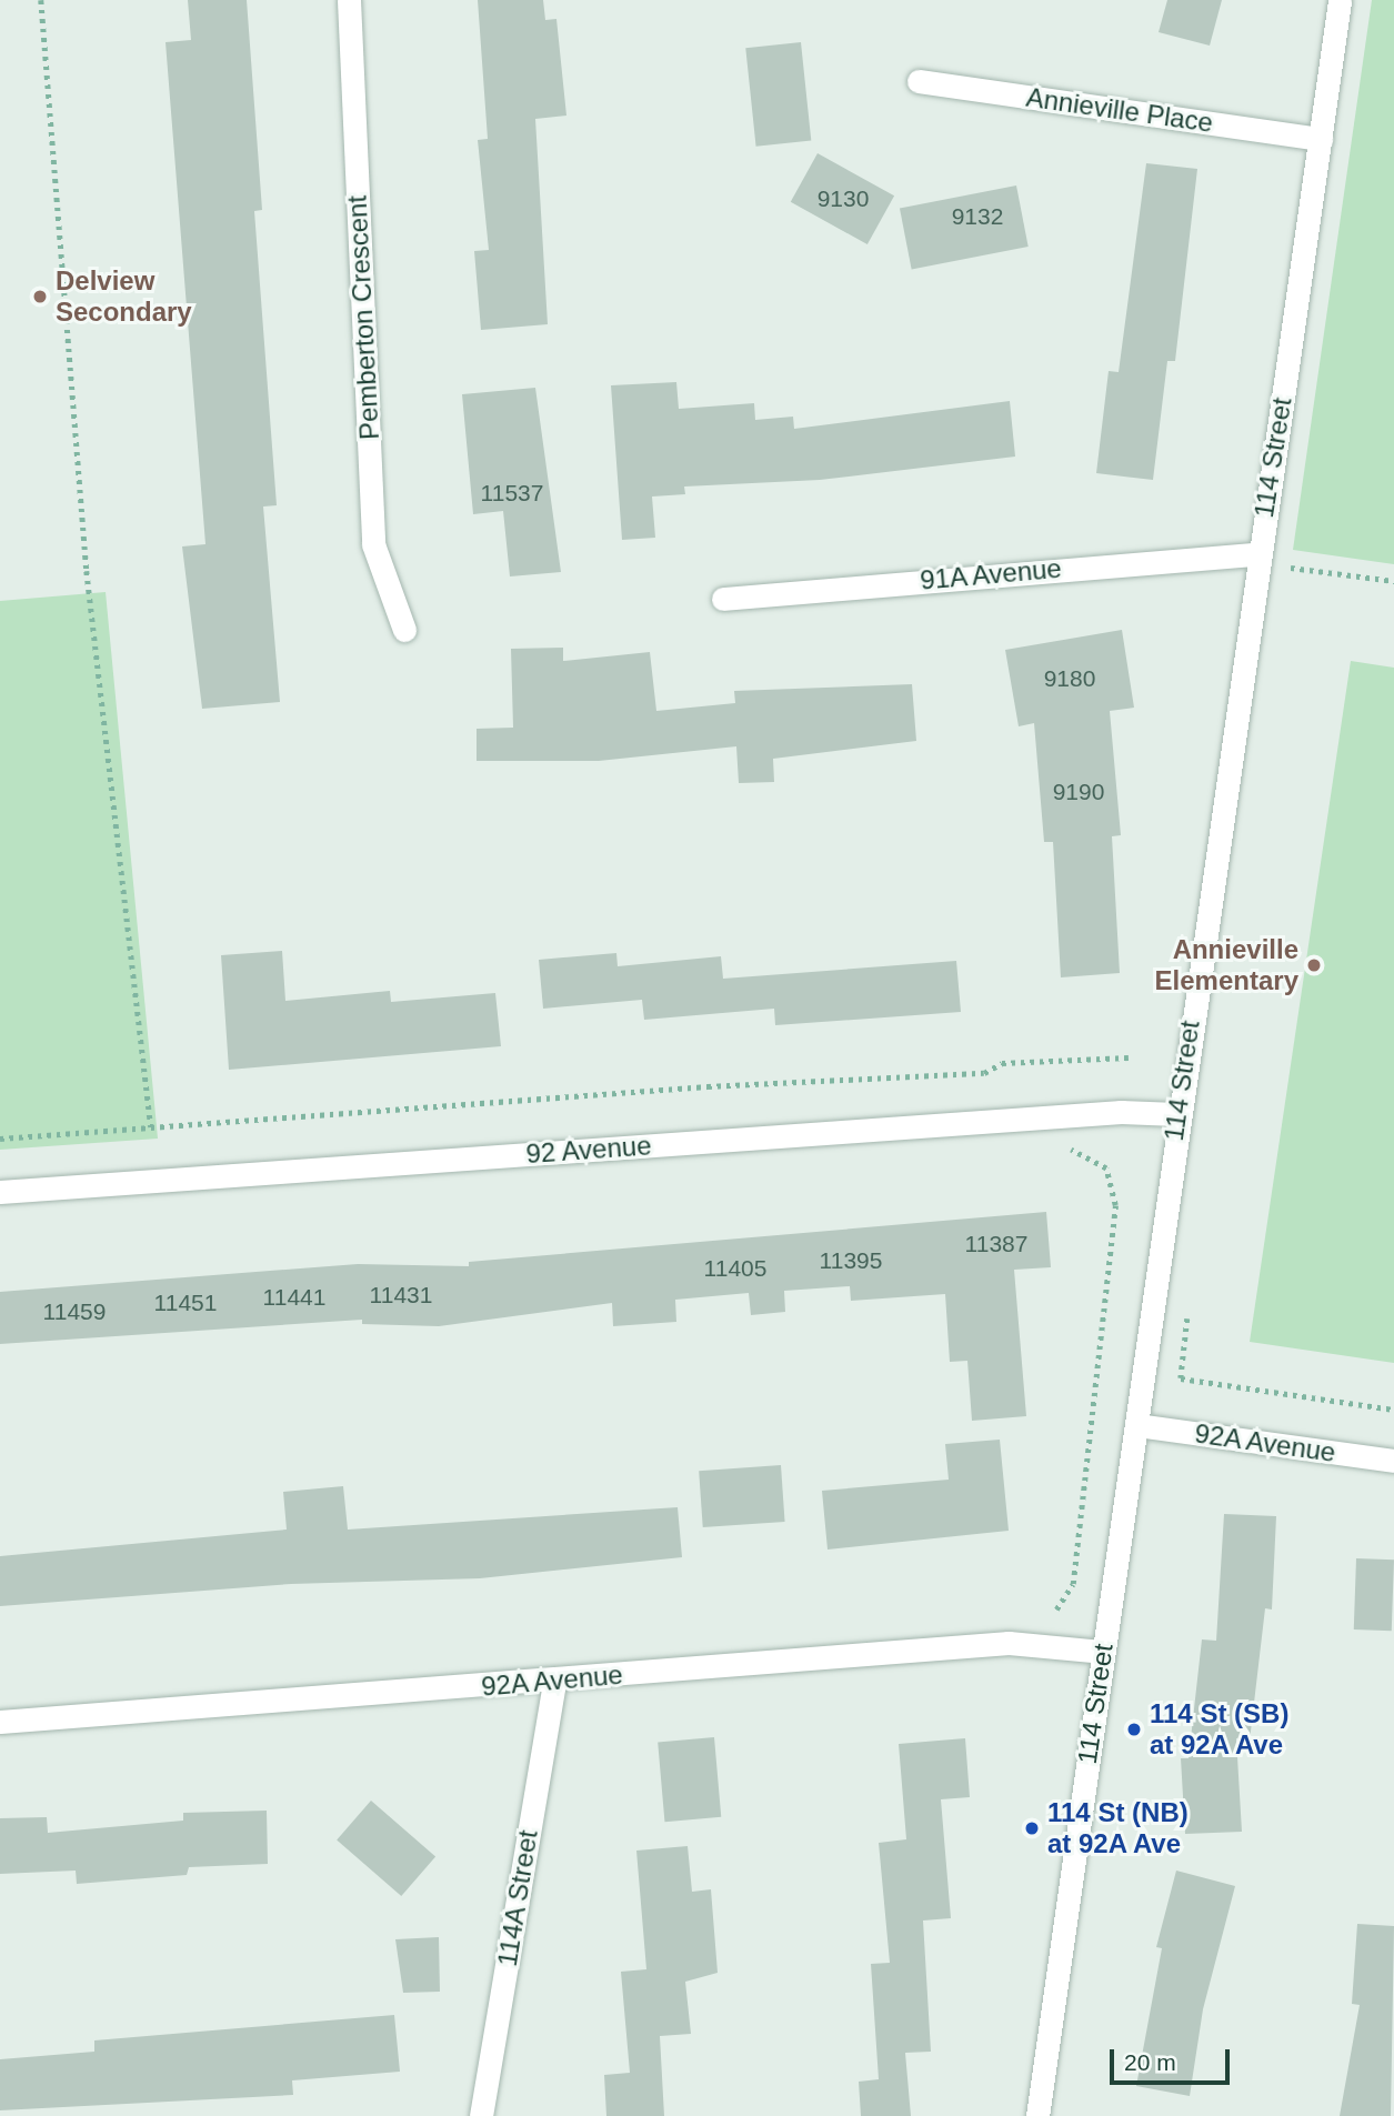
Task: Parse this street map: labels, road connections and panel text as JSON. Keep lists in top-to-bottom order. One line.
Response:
{"streets":{"street":["Annieville Place","Pemberton Crescent","114 Street","91A Avenue","92 Avenue","92A Avenue","114A Street"]},"crossings":[["Annieville Place","114 Street"],["114 Street","91A Avenue"],["114 Street","92 Avenue"],["114 Street","92A Avenue"],["92A Avenue","114A Street"]],"places":["Delview Secondary","Annieville Elementary","114 St (SB) at 92A Ave","114 St (NB) at 92A Ave"],"house_numbers":["9130","9132","11537","9180","9190","11387","11395","11405","11431","11441","11451","11459"],"scale_bar":"20 m"}
